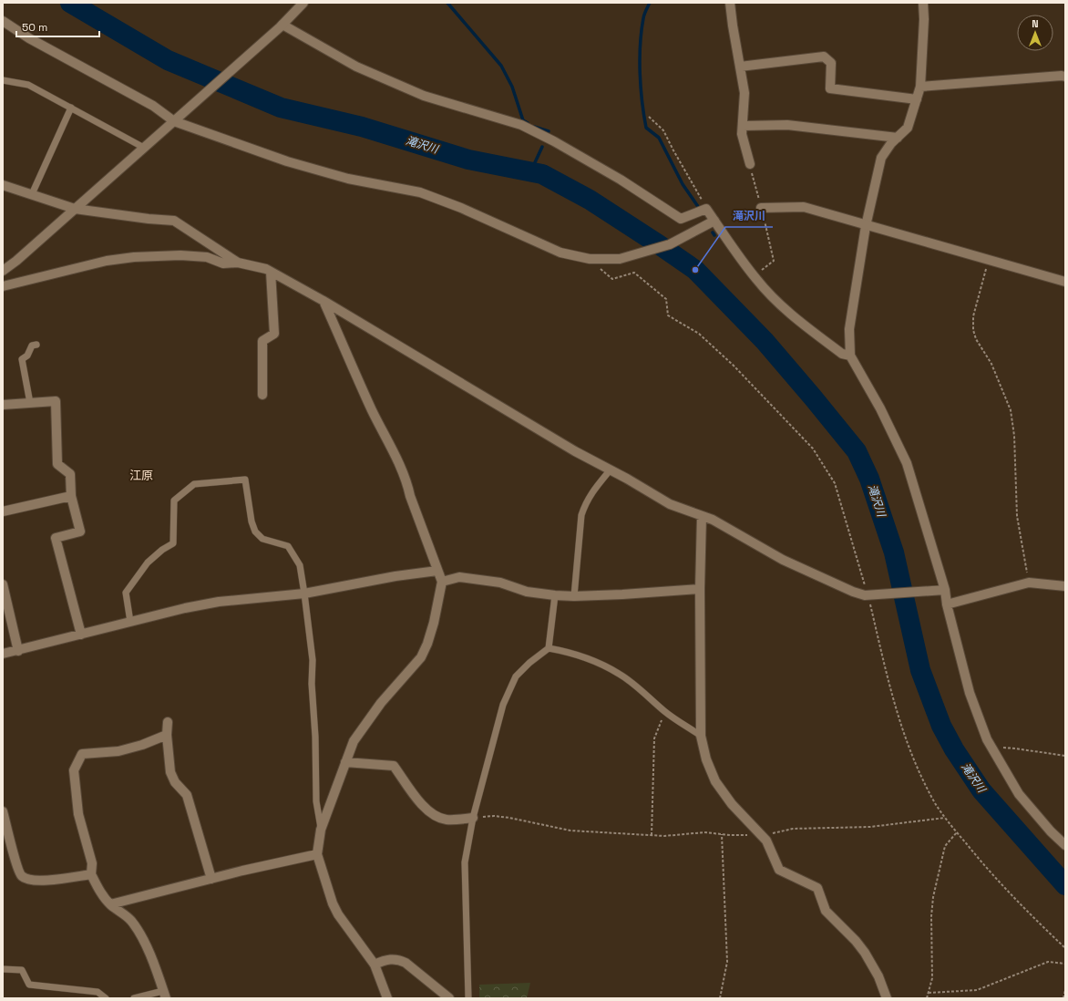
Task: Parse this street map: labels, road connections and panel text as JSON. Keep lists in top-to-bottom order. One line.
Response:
{"districts":["江原"],"water":["滝沢川"],"places":["滝沢川"],"scale_bar":"50 m","north":"top"}
